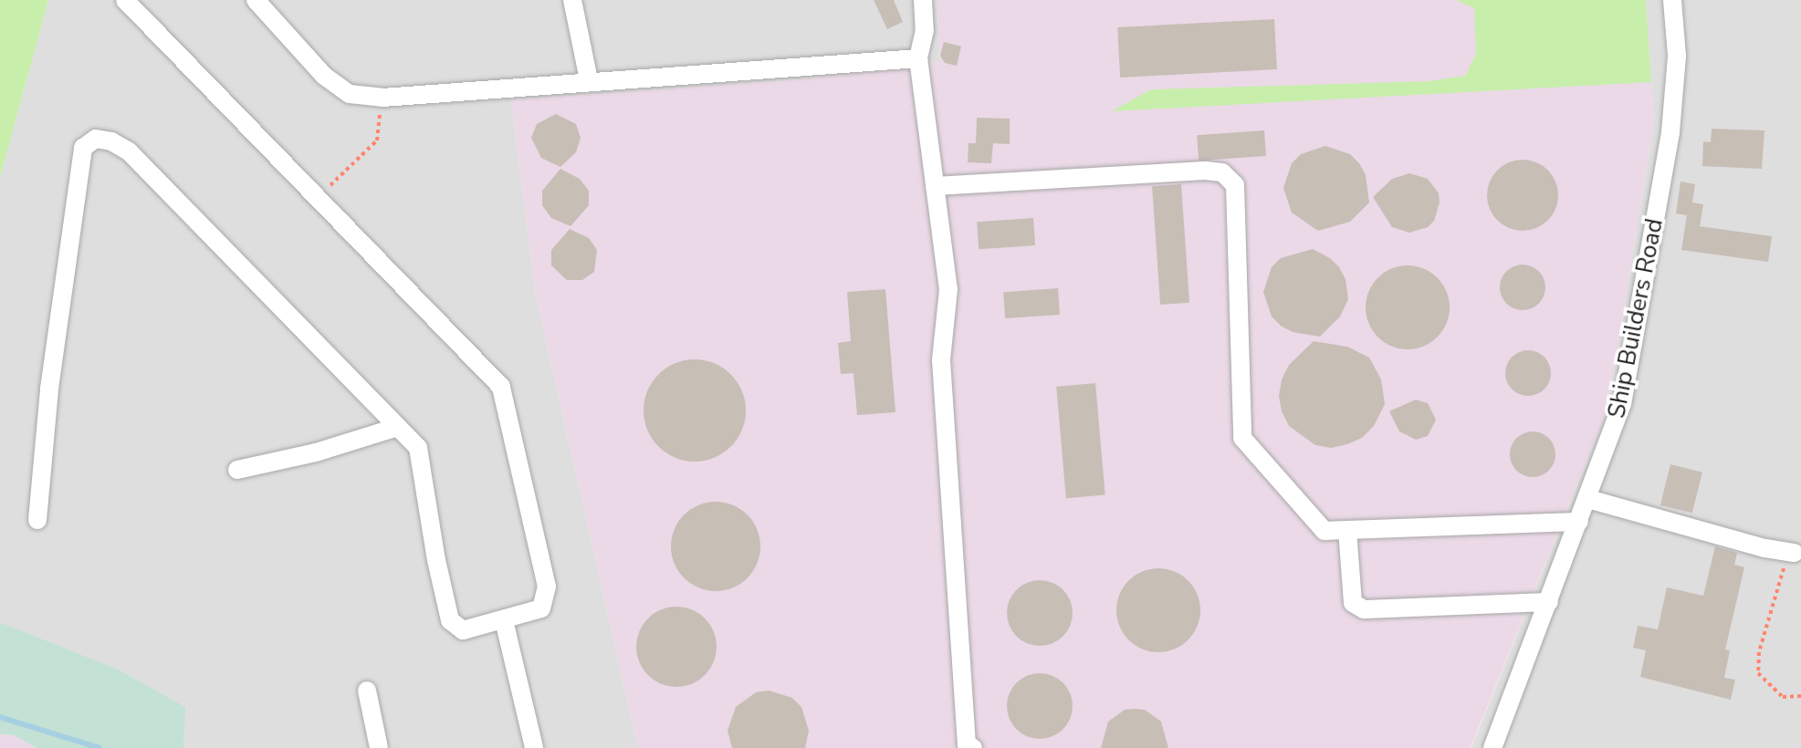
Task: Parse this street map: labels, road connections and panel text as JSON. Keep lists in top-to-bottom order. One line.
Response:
{"streets":{"street":["Ship Builders Road"]}}
